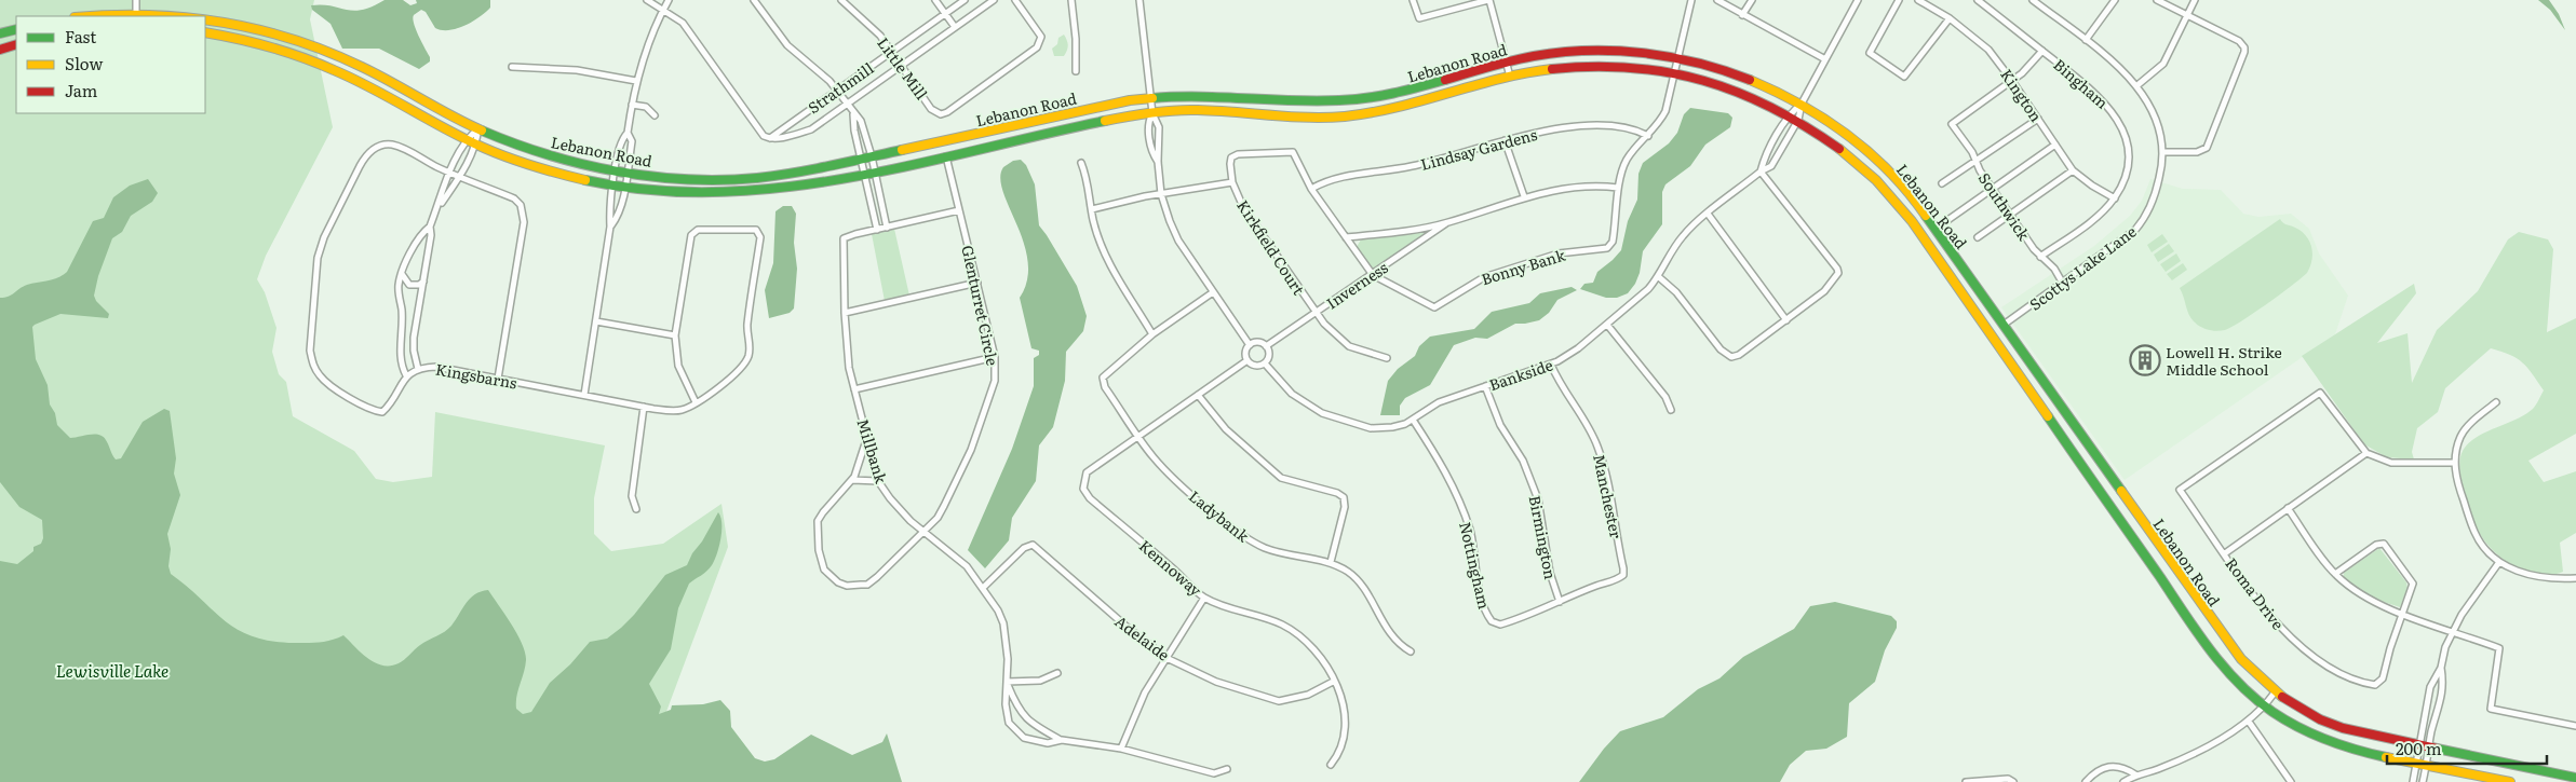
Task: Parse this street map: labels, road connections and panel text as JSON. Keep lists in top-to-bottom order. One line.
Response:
{"streets":{"main road":["Lebanon Road"],"street":["Little Mill","Bingham","Strathmill","Kington","Lindsay Gardens","Southwick","Kirkfield Court","Bonny Bank","Scottys Lake Lane","Inverness","Glenturret Circle","Bankside","Kingsbarns","Millbank","Manchester","Ladybank","Birmington","Nottingham","Kennoway","Roma Drive","Adelaide"]},"crossings":[["Lebanon Road","Bonny Bank"],["Lebanon Road","Scottys Lake Lane"],["Lebanon Road","Glenturret Circle"],["Lebanon Road","Bankside"],["Little Mill","Strathmill"],["Bingham","Kington"],["Bingham","Southwick"],["Kington","Southwick"],["Lindsay Gardens","Kirkfield Court"],["Lindsay Gardens","Bonny Bank"],["Southwick","Scottys Lake Lane"],["Kirkfield Court","Inverness"],["Bonny Bank","Inverness"],["Inverness","Bankside"],["Glenturret Circle","Millbank"],["Bankside","Manchester"],["Bankside","Birmington"],["Bankside","Nottingham"],["Millbank","Adelaide"],["Manchester","Birmington"],["Manchester","Nottingham"],["Ladybank","Kennoway"],["Birmington","Nottingham"],["Kennoway","Adelaide"]],"water":["Lewisville Lake"],"places":{"building":["Lowell H. Strike Middle School"]},"legend":["Fast","Slow","Jam"],"scale_bar":"200 m"}
